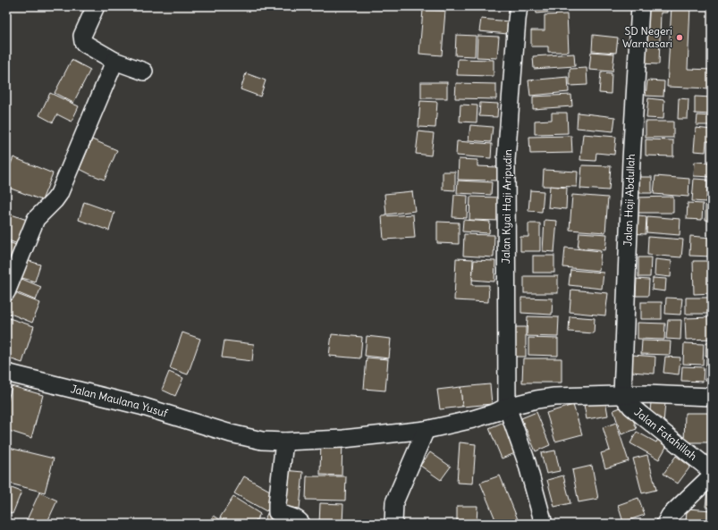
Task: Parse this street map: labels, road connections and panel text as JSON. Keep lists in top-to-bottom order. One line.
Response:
{"streets":{"street":["Jalan Haji Abdullah","Jalan Kyai Haji Aripudin","Jalan Maulana Yusuf","Jalan Fatahillah"]},"crossings":[["Jalan Haji Abdullah","Jalan Maulana Yusuf"],["Jalan Haji Abdullah","Jalan Fatahillah"],["Jalan Kyai Haji Aripudin","Jalan Maulana Yusuf"],["Jalan Maulana Yusuf","Jalan Fatahillah"]],"places":["SD Negeri Warnasari"]}
